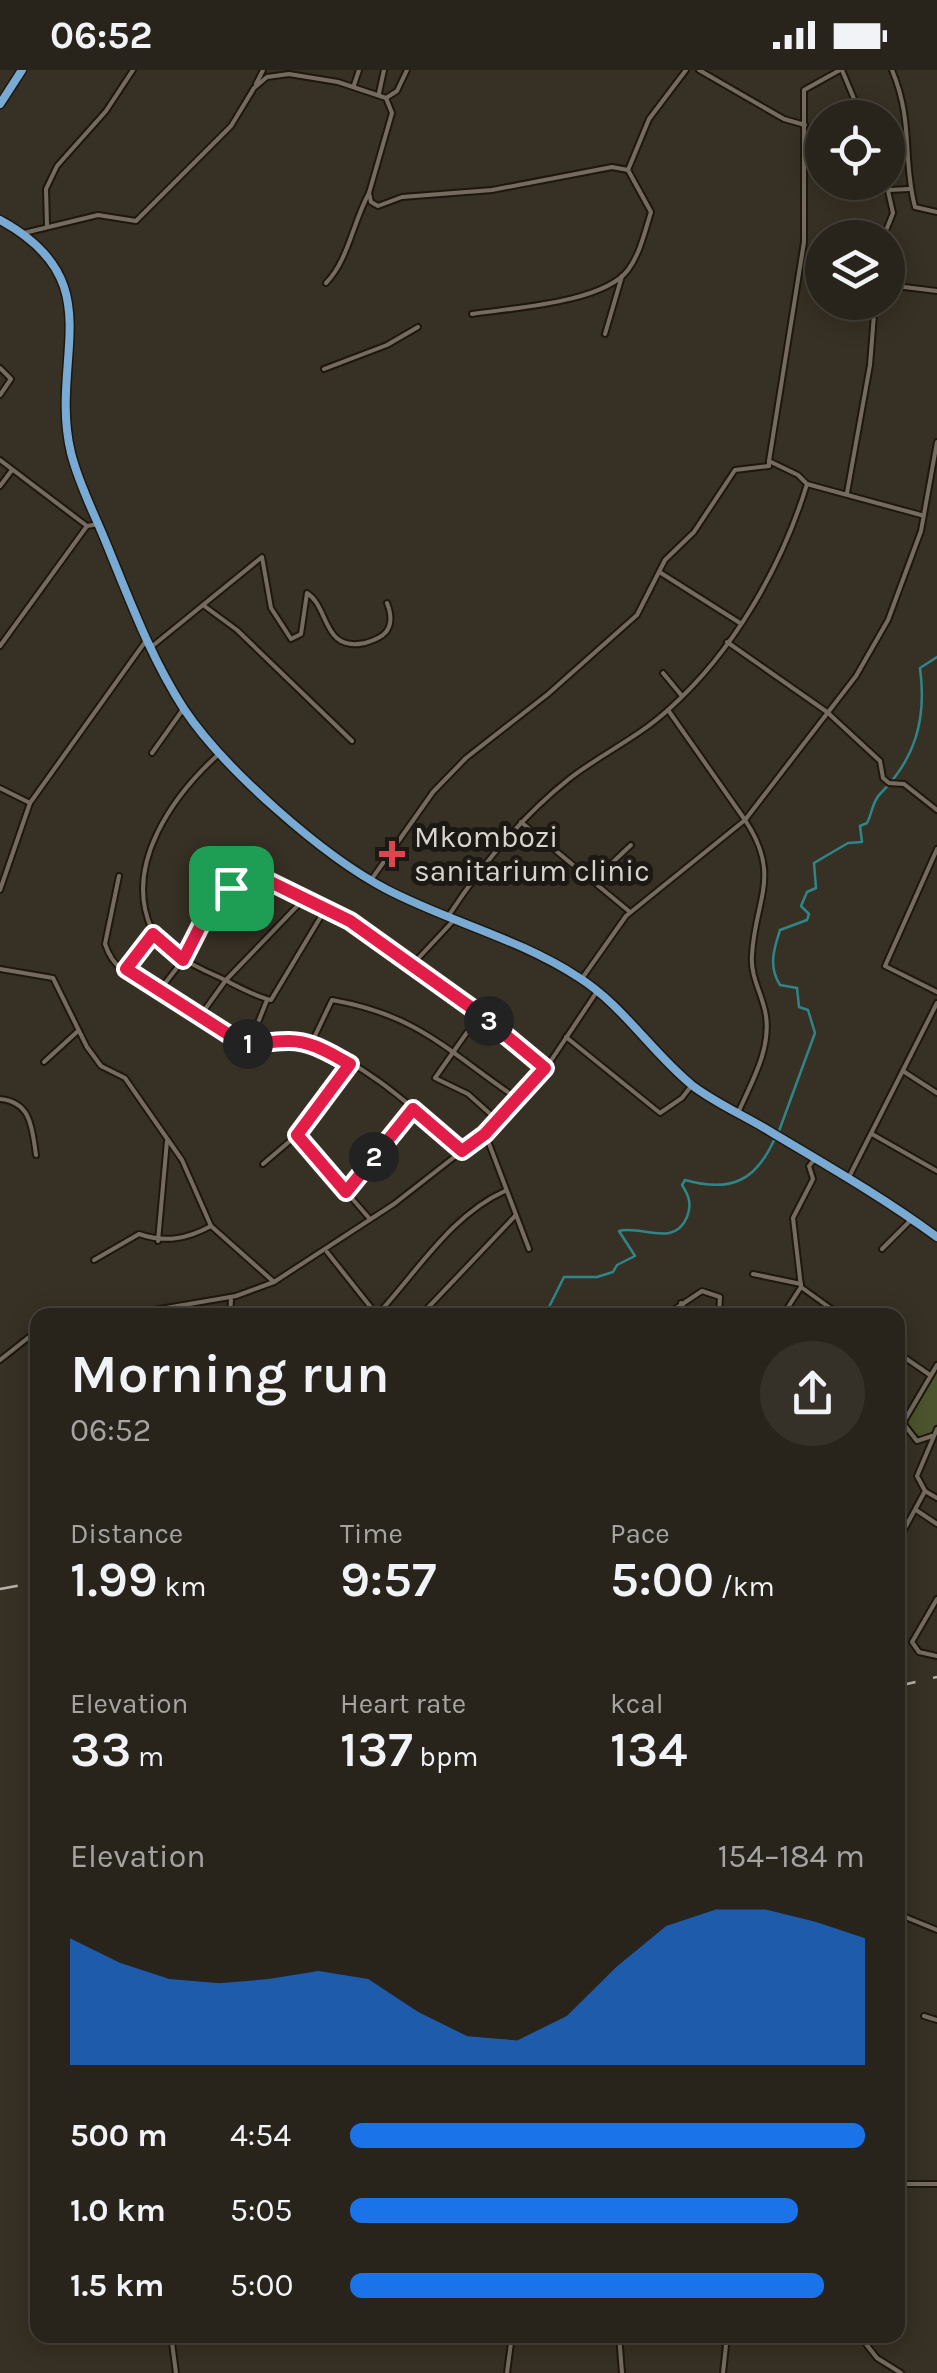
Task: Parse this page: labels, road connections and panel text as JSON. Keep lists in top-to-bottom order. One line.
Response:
{"places":{"health":["Mkombozi sanitarium clinic"]},"page":{"status":"06:52","pins":["3","1","2"],"heading":["Morning run","06:52"],"stats":[["Distance","1.99 km"],["Time","9:57"],["Pace","5:00 /km"],["Elevation","33 m"],["Heart rate","137 bpm"],["kcal","134"]],"chart":["Elevation","154–184 m"],"list":[{"name":"500 m","note":"4:54"},{"name":"1.0 km","note":"5:05"},{"name":"1.5 km","note":"5:00"}]}}
